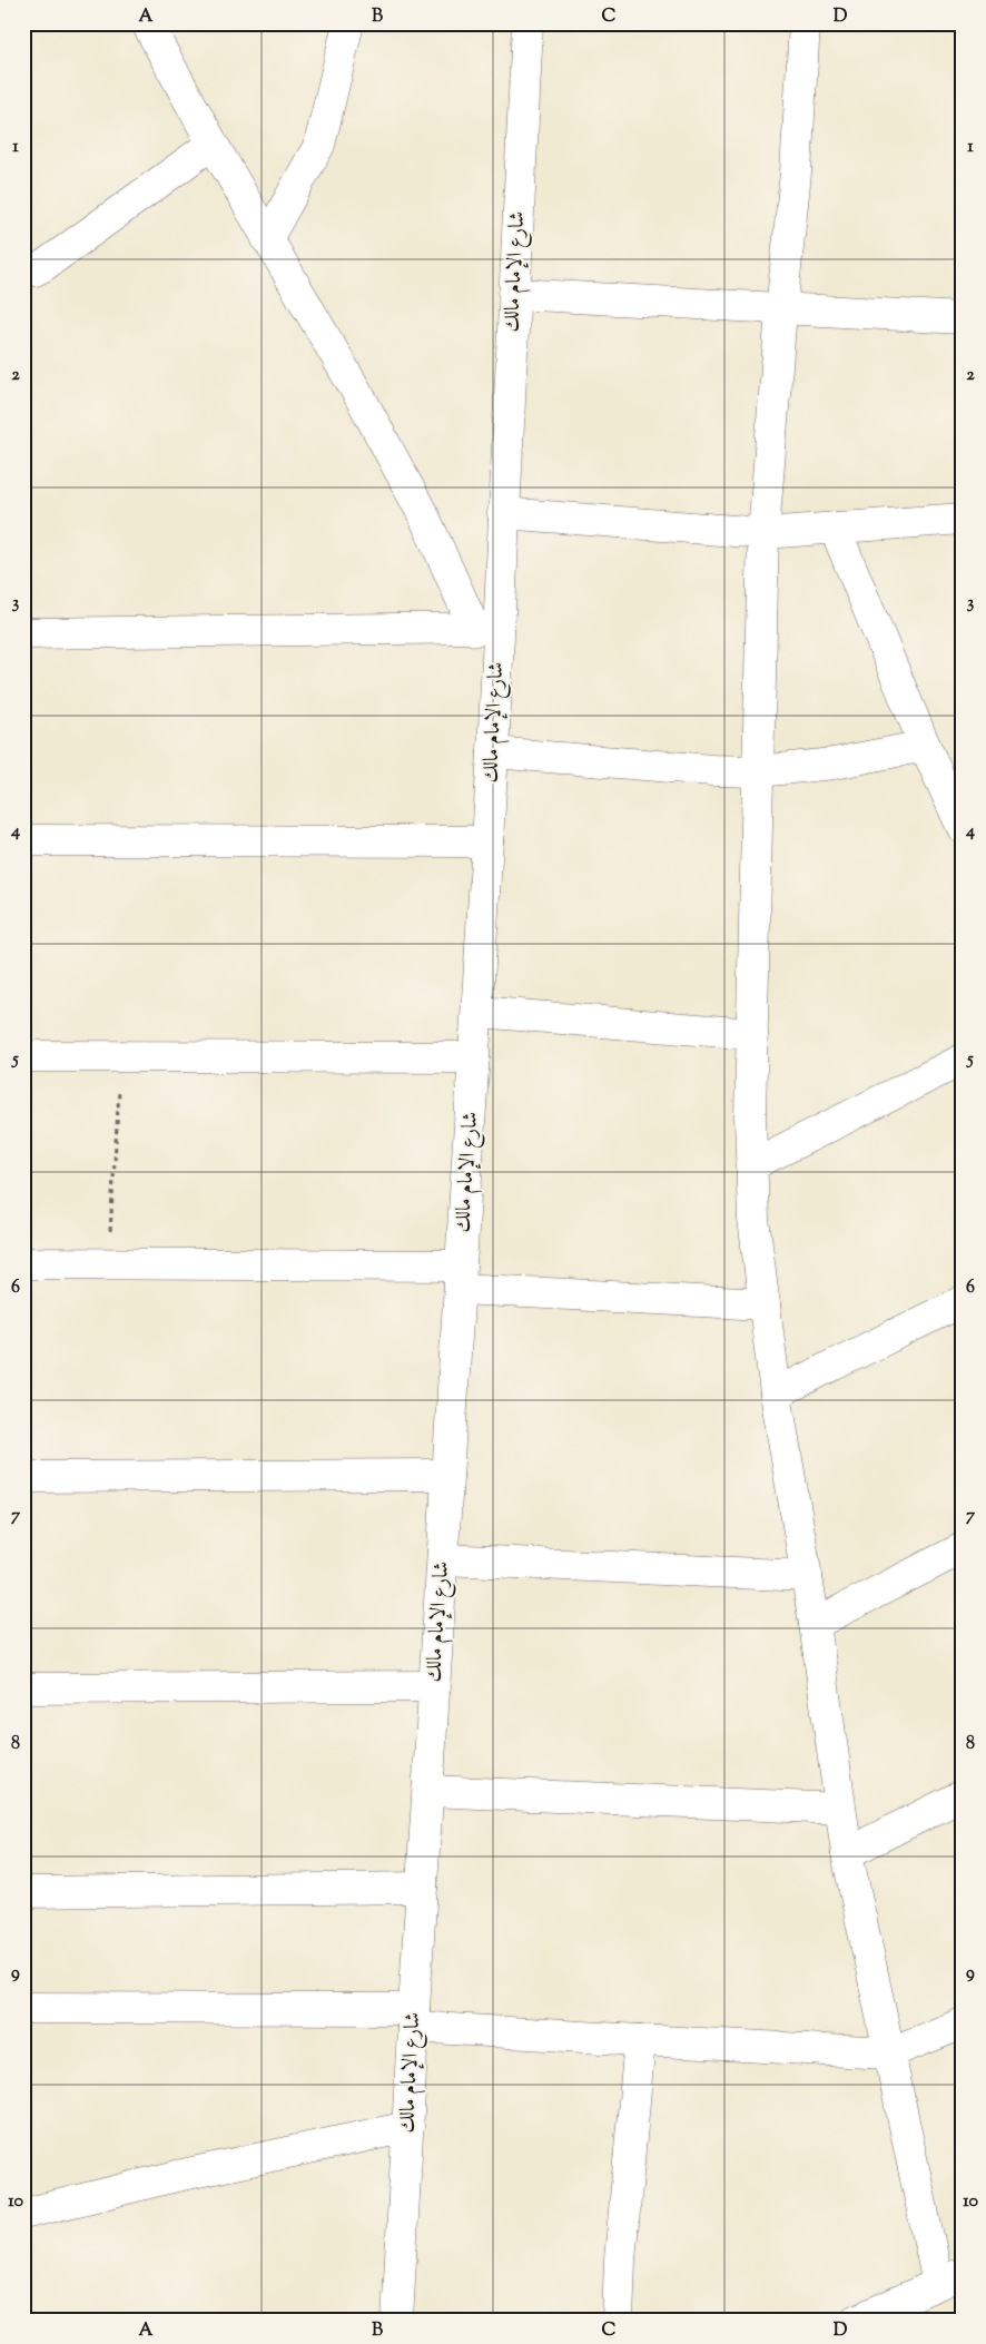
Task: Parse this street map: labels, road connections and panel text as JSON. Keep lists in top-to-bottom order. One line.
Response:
{"streets":{"street":["شارع الإمام مالك"]},"grid":{"columns":["A","B","C","D"],"rows":["1","2","3","4","5","6","7","8","9","10"]}}
